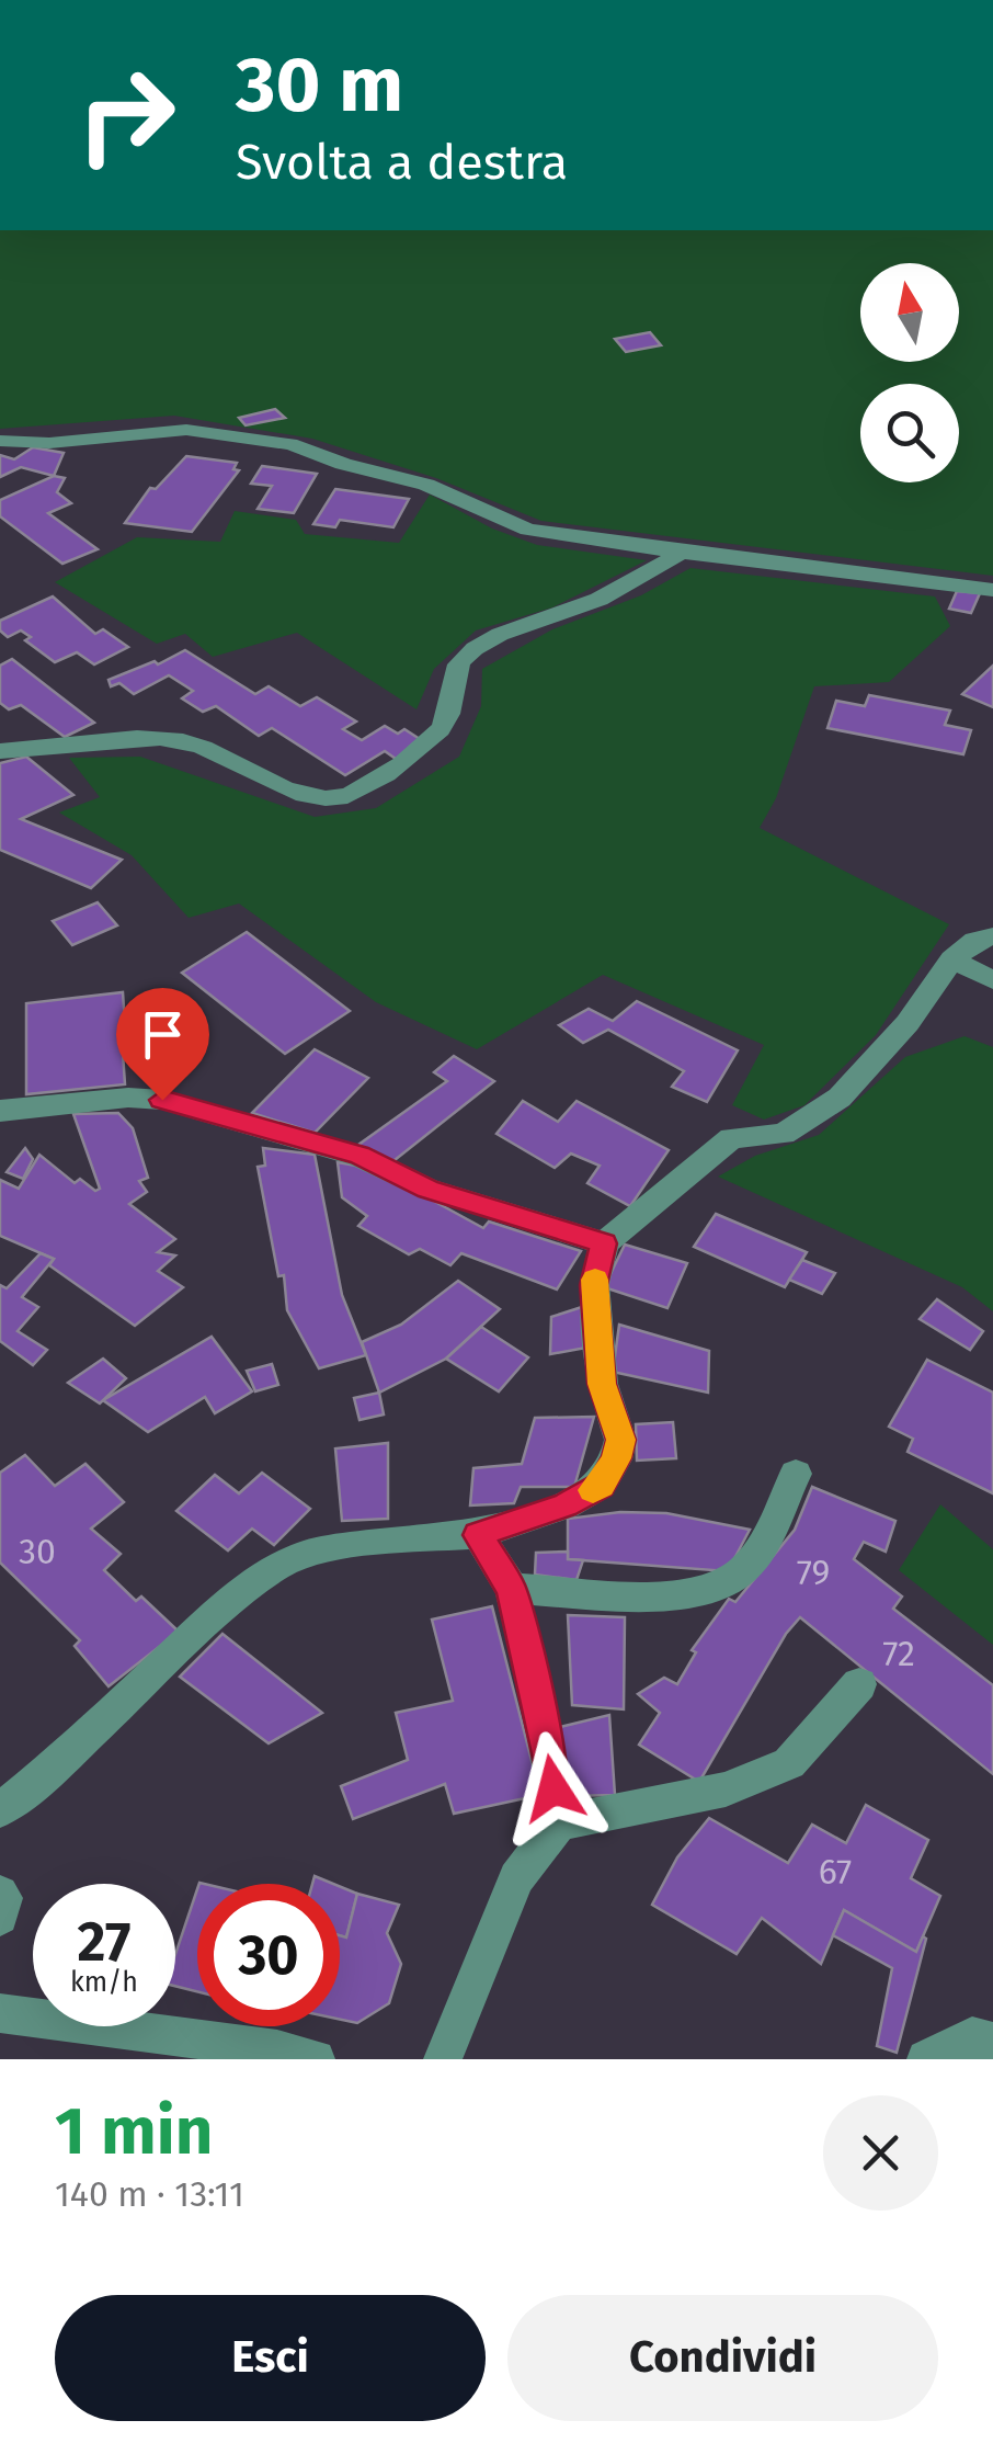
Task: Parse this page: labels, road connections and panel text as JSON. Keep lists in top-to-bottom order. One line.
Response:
{"house_numbers":["30","79","72","67"],"north":"top","page":{"turn":["30 m","Svolta a destra"],"speed":"27 km/h","limit":"30","heading":["1 min","140 m · 13:11"],"buttons":["Esci","Condividi"]}}
